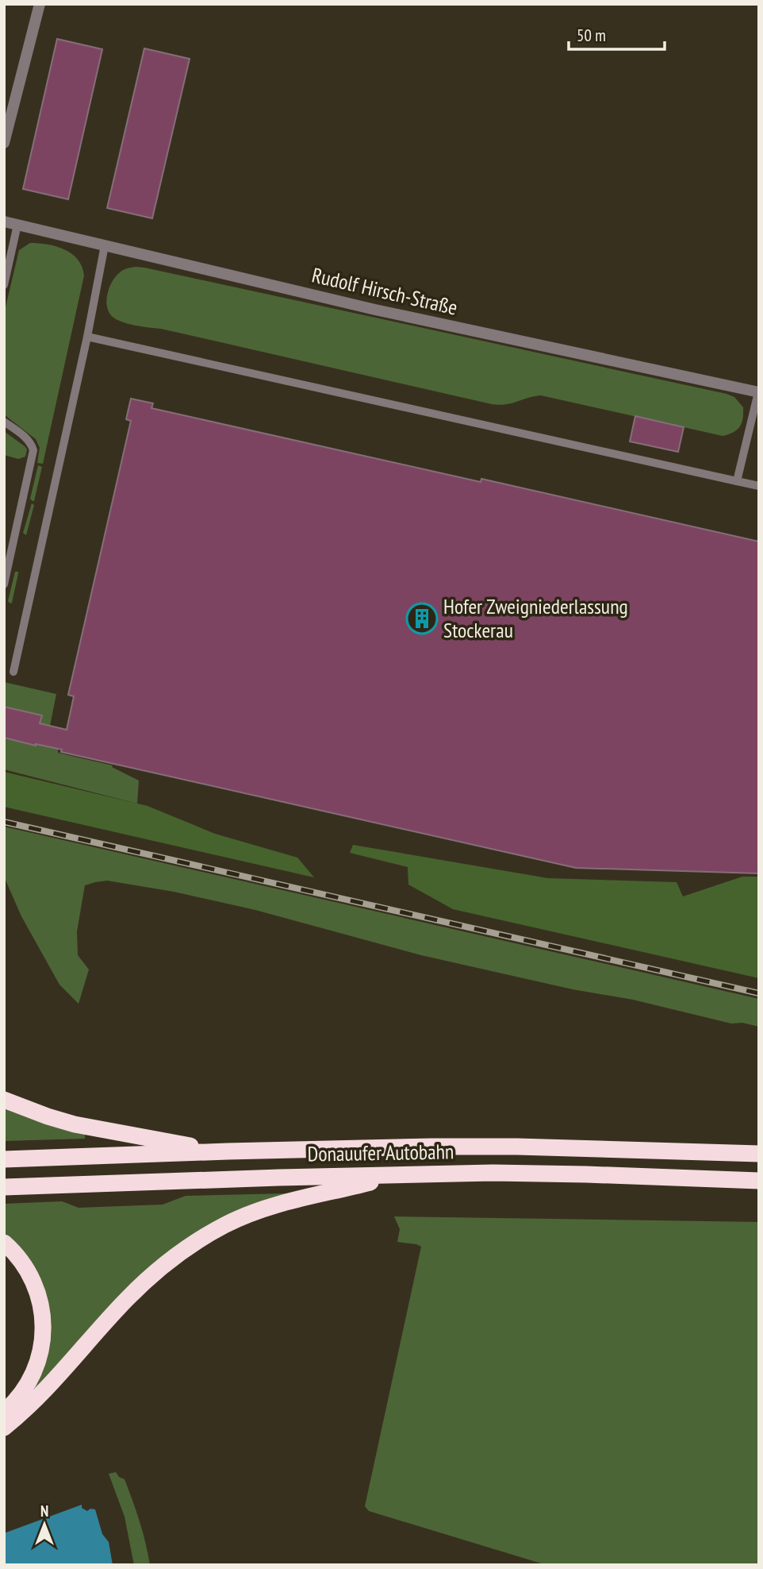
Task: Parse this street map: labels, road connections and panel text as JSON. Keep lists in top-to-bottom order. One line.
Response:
{"streets":{"highway":["Donauufer Autobahn"],"street":["Rudolf Hirsch-Straße"]},"places":{"building":["Hofer Zweigniederlassung Stockerau"]},"scale_bar":"50 m","north":"top"}
